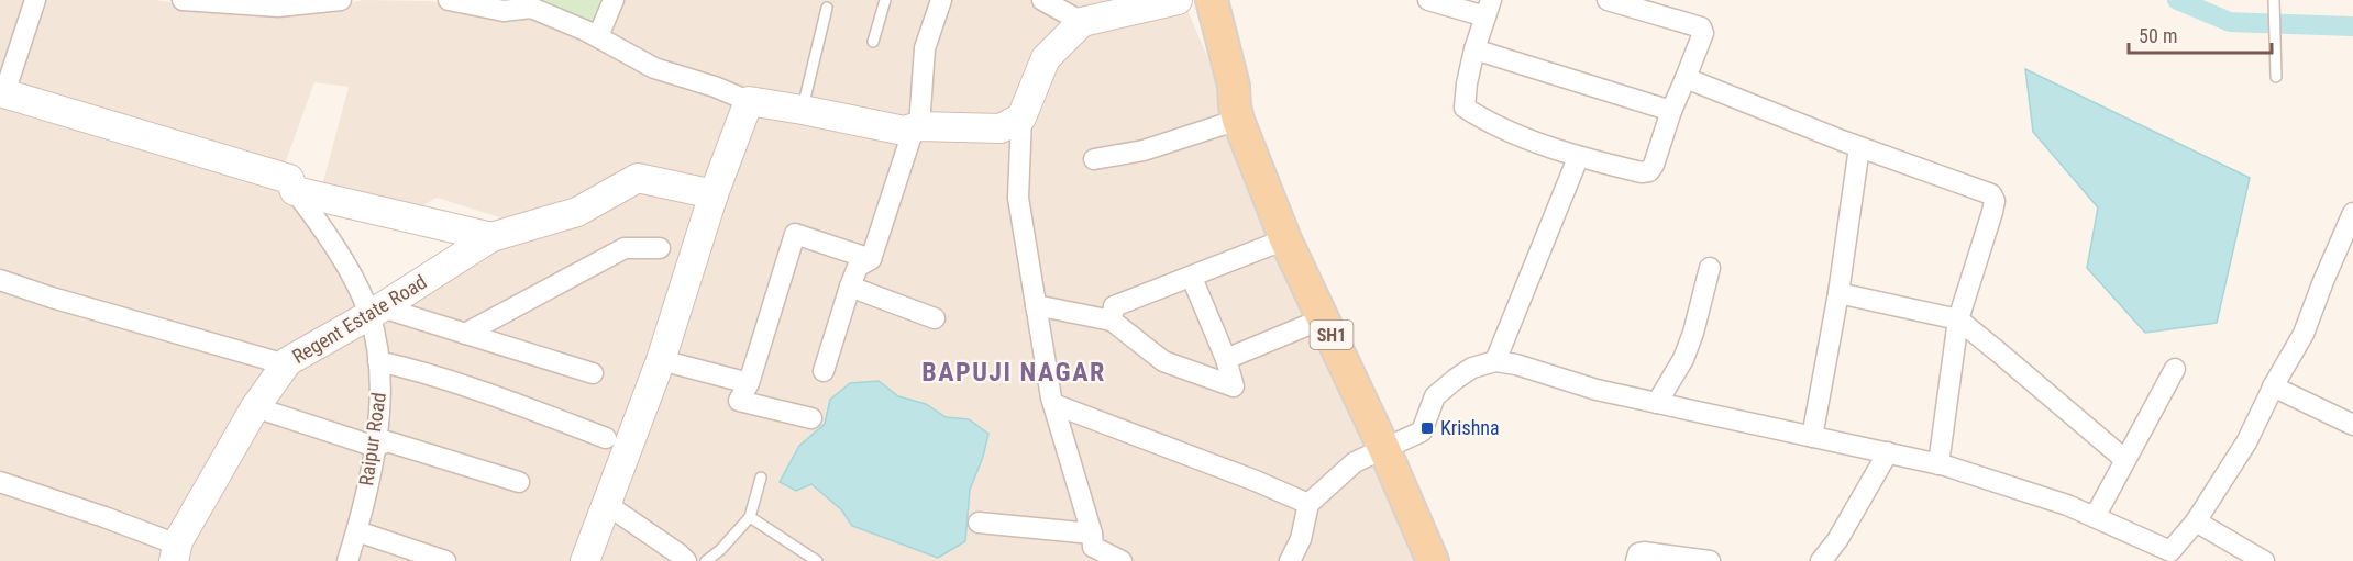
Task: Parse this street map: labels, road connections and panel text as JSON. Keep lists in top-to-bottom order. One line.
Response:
{"streets":{"main road":["SH1"],"street":["Regent Estate Road","Raipur Road"]},"crossings":[["Regent Estate Road","Raipur Road"]],"districts":["BAPUJI NAGAR"],"places":{"transit":["Krishna"]},"scale_bar":"50 m"}
